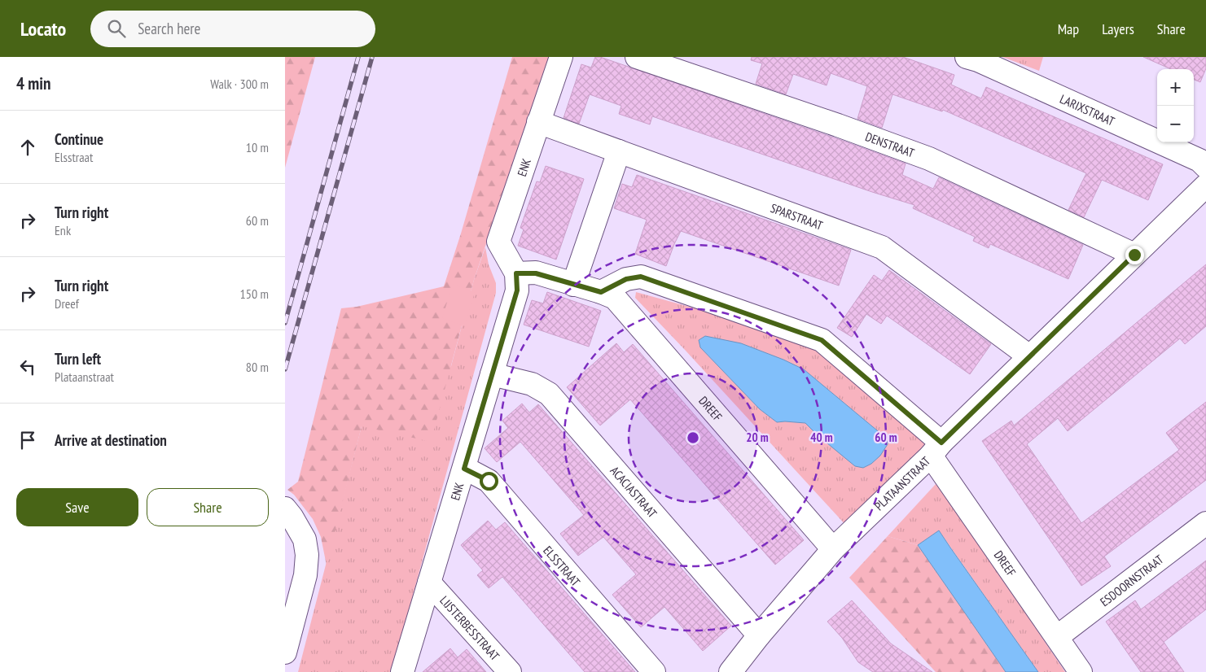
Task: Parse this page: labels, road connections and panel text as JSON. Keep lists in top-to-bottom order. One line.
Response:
{"streets":{"street":["LARIXSTRAAT","DENSTRAAT","ENK","SPARSTRAAT","DREEF","PLATAANSTRAAT","ACACIASTRAAT","ELSSTRAAT","ESDOORNSTRAAT","LIJSTERBESSTRAAT"]},"crossings":[["DENSTRAAT","PLATAANSTRAAT"],["ENK","SPARSTRAAT"],["ENK","DREEF"],["ENK","ACACIASTRAAT"],["ENK","ELSSTRAAT"],["ENK","LIJSTERBESSTRAAT"],["SPARSTRAAT","PLATAANSTRAAT"],["DREEF","PLATAANSTRAAT"],["DREEF","ESDOORNSTRAAT"],["PLATAANSTRAAT","ACACIASTRAAT"]],"page":{"header":"Locato","search":"Search here","nav":["Map","Layers","Share"],"heading":["4 min","Walk · 300 m"],"map_buttons":["+","−"],"list":[["Continue","Elsstraat","10 m"],["Turn right","Enk","60 m"],["Turn right","Dreef","150 m"],["Turn left","Plataanstraat","80 m"],"Arrive at destination"],"buttons":["Save","Share"]},"rings":["20 m","40 m","60 m"]}
